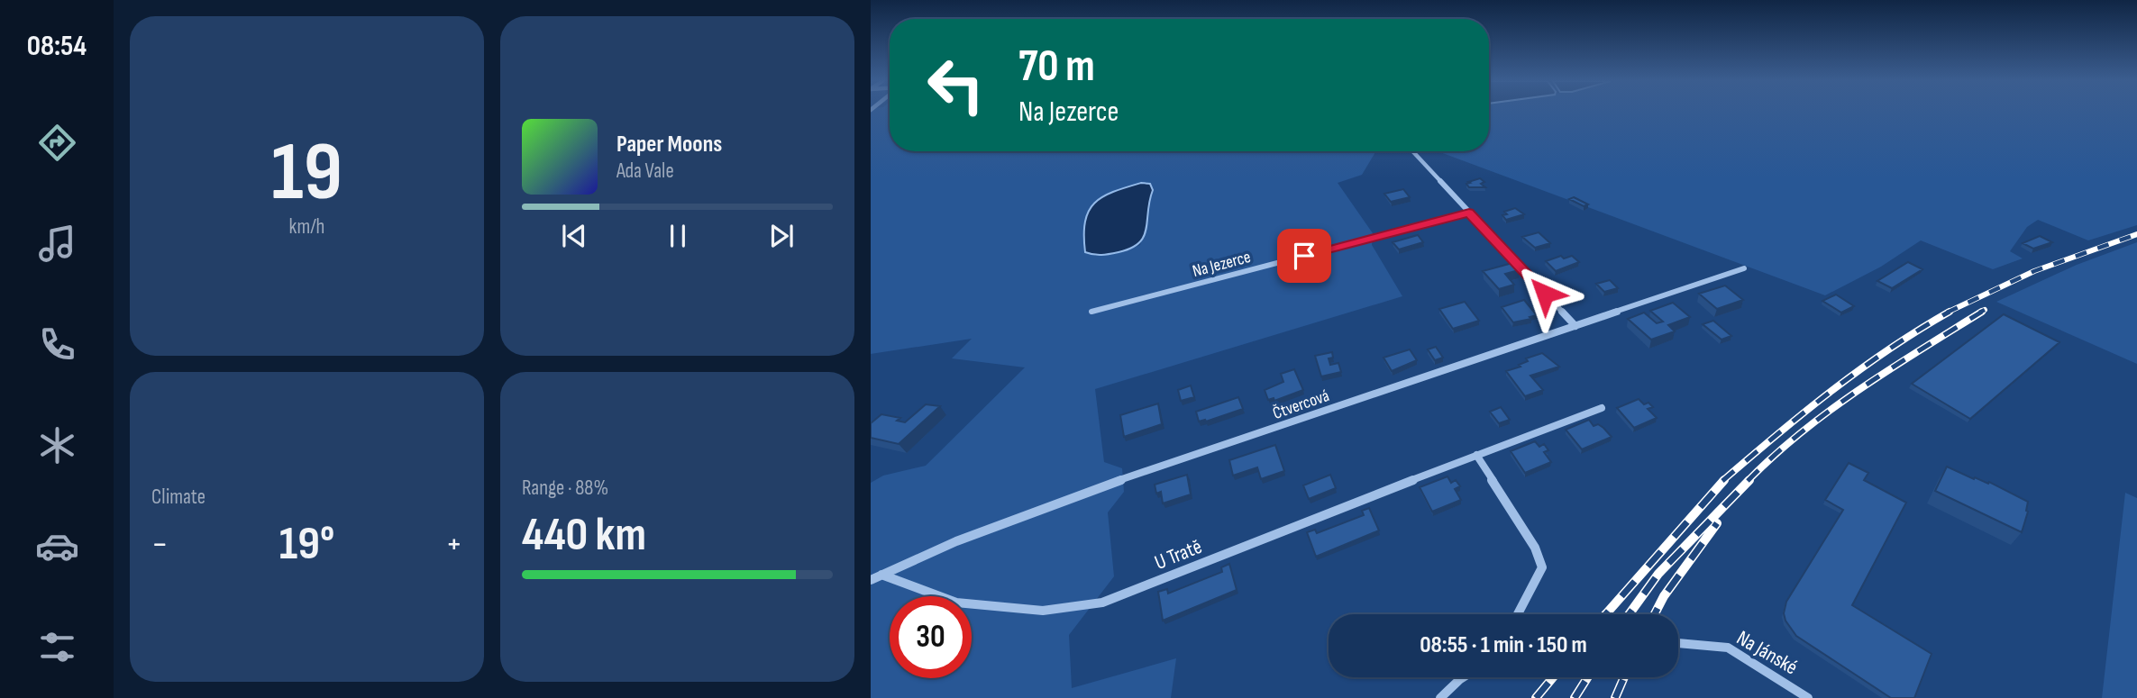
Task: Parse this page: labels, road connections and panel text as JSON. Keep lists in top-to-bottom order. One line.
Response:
{"streets":{"street":["Na Jezerce","Čtvercová","U Tratě","Na Jánské"]},"crossings":[["Čtvercová","U Tratě"]],"page":{"tabs":"08:54","tile":[["19","km/h"],"Climate",["Range · 88%","440 km"]],"turn":["70 m","Na Jezerce"],"song":["Paper Moons","Ada Vale"],"heat":["−","19°","+"],"limit":"30","trip":"08:55 · 1 min · 150 m"}}
